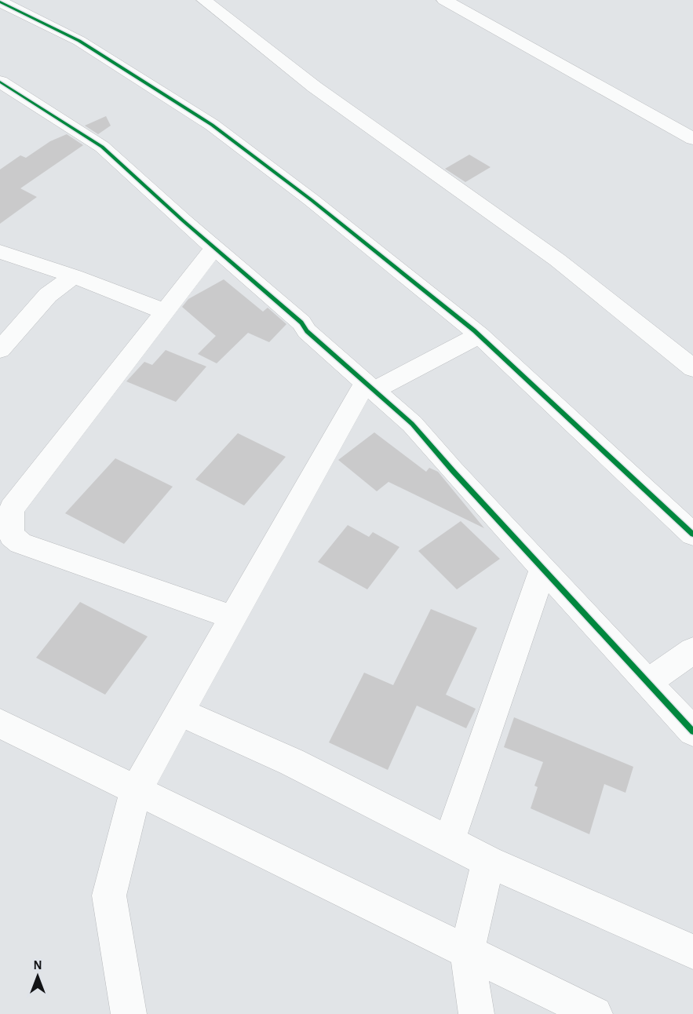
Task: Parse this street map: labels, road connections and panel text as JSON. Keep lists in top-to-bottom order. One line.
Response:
{"north":"top"}
